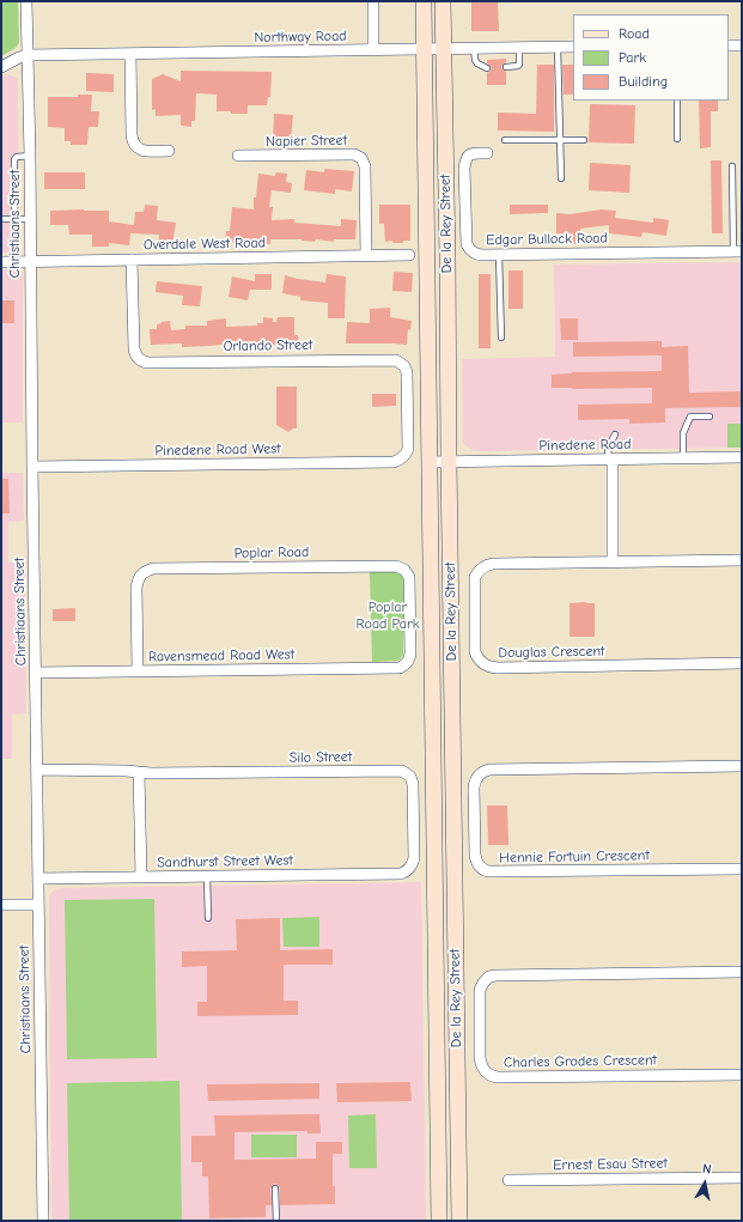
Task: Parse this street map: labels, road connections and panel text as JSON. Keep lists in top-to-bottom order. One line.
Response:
{"streets":{"main road":["De la Rey Street"],"street":["Northway Road","Napier Street","Christiaans Street","Edgar Bullock Road","Overdale West Road","Orlando Street","Pinedene Road","Pinedene Road West","Poplar Road","Douglas Crescent","Ravensmead Road West","Silo Street","Hennie Fortuin Crescent","Sandhurst Street West","Charles Grodes Crescent","Ernest Esau Street"]},"crossings":[["Northway Road","Christiaans Street"],["Northway Road","De la Rey Street"],["Napier Street","Overdale West Road"],["Christiaans Street","Overdale West Road"],["Christiaans Street","Pinedene Road West"],["Christiaans Street","Ravensmead Road West"],["Christiaans Street","Silo Street"],["Christiaans Street","Sandhurst Street West"],["De la Rey Street","Pinedene Road"],["Overdale West Road","Orlando Street"],["Orlando Street","Pinedene Road West"],["Poplar Road","Ravensmead Road West"],["Silo Street","Sandhurst Street West"]],"parks":["Poplar Road Park"],"legend":["Road","Park","Building"],"north":"top"}
